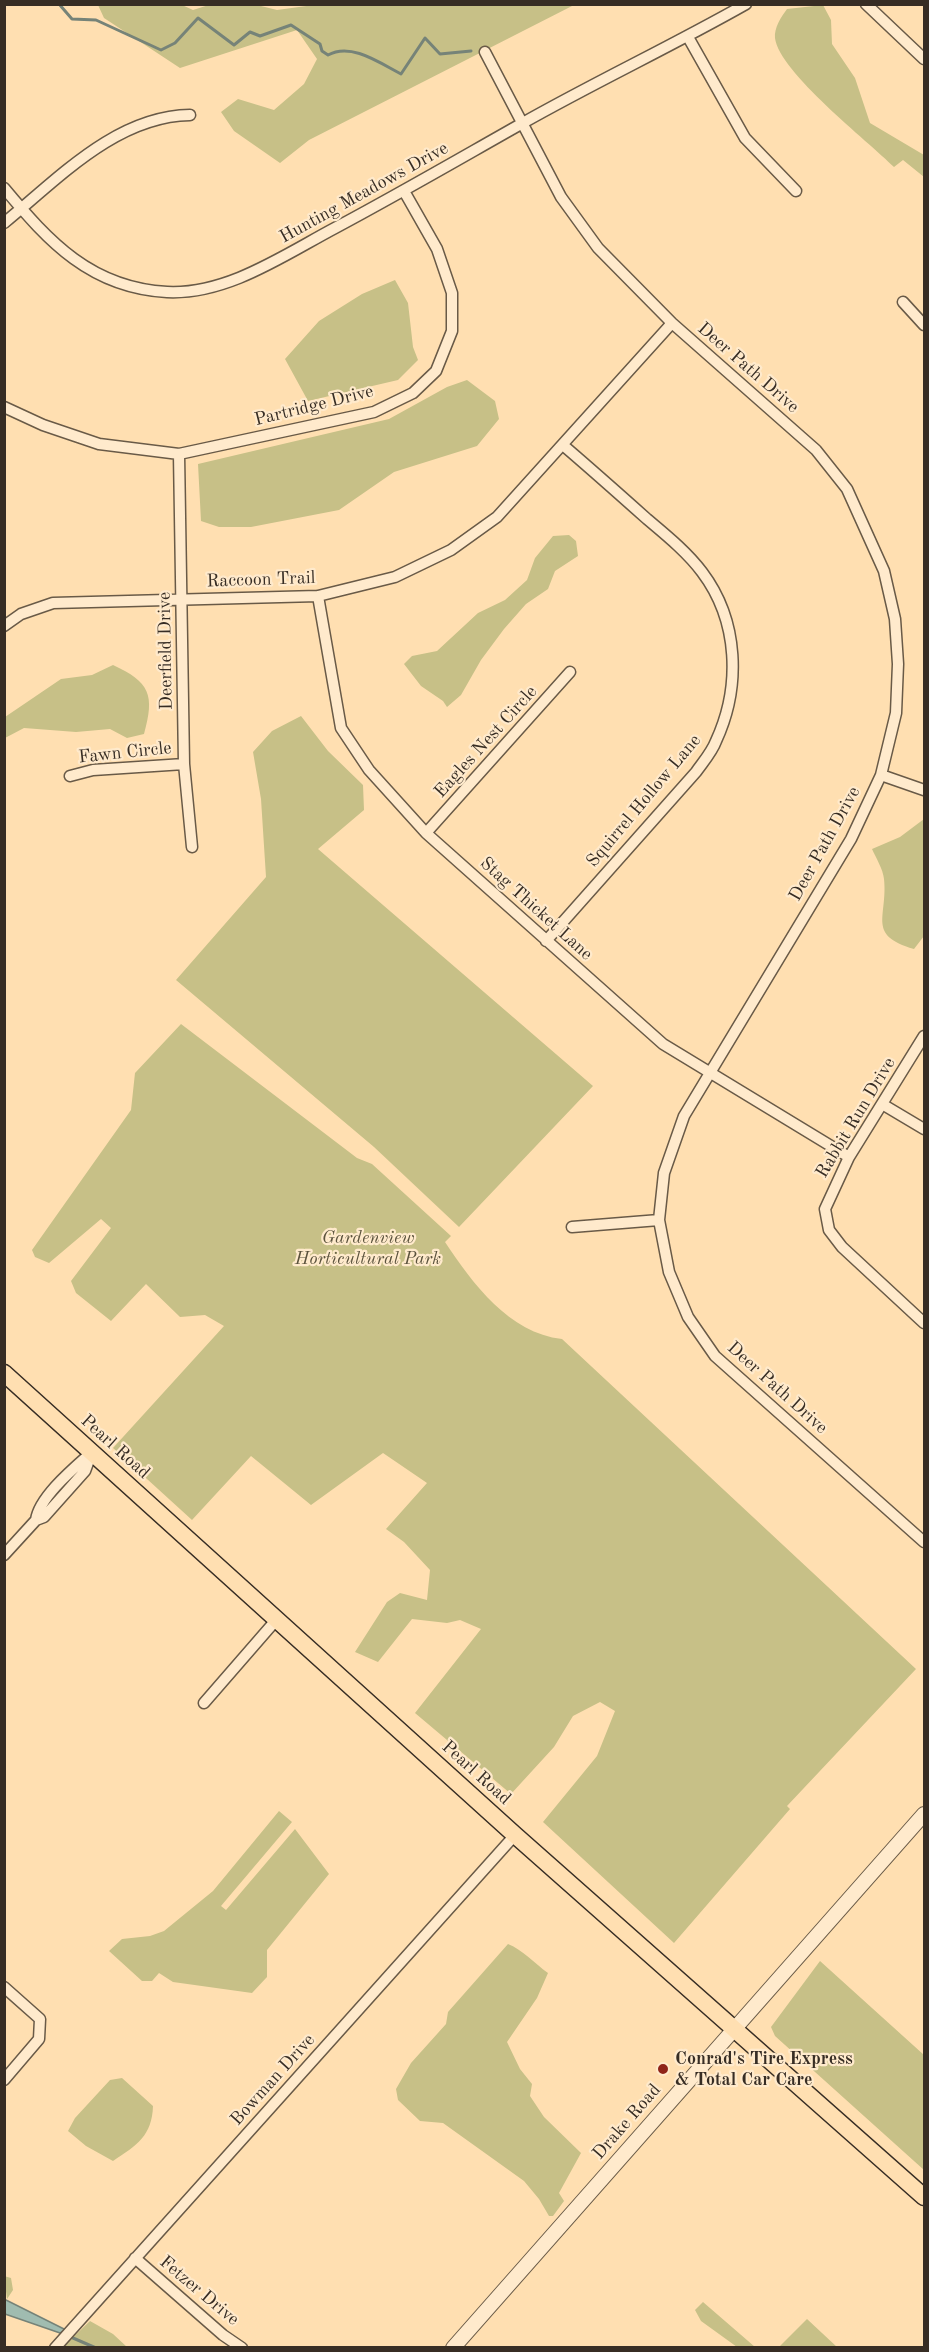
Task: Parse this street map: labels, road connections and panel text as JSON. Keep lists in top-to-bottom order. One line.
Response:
{"streets":{"main road":["Pearl Road"],"street":["Hunting Meadows Drive","Deer Path Drive","Partridge Drive","Raccoon Trail","Deerfield Drive","Eagles Nest Circle","Fawn Circle","Squirrel Hollow Lane","Stag Thicket Lane","Rabbit Run Drive","Bowman Drive","Drake Road","Fetzer Drive"]},"crossings":[["Hunting Meadows Drive","Deer Path Drive"],["Hunting Meadows Drive","Partridge Drive"],["Deer Path Drive","Raccoon Trail"],["Deer Path Drive","Stag Thicket Lane"],["Partridge Drive","Deerfield Drive"],["Raccoon Trail","Deerfield Drive"],["Raccoon Trail","Squirrel Hollow Lane"],["Raccoon Trail","Stag Thicket Lane"],["Deerfield Drive","Fawn Circle"],["Eagles Nest Circle","Stag Thicket Lane"],["Squirrel Hollow Lane","Stag Thicket Lane"],["Stag Thicket Lane","Rabbit Run Drive"],["Pearl Road","Bowman Drive"],["Pearl Road","Drake Road"],["Bowman Drive","Fetzer Drive"]],"parks":["Gardenview Horticultural Park"],"places":["Conrad's Tire Express & Total Car Care"]}
